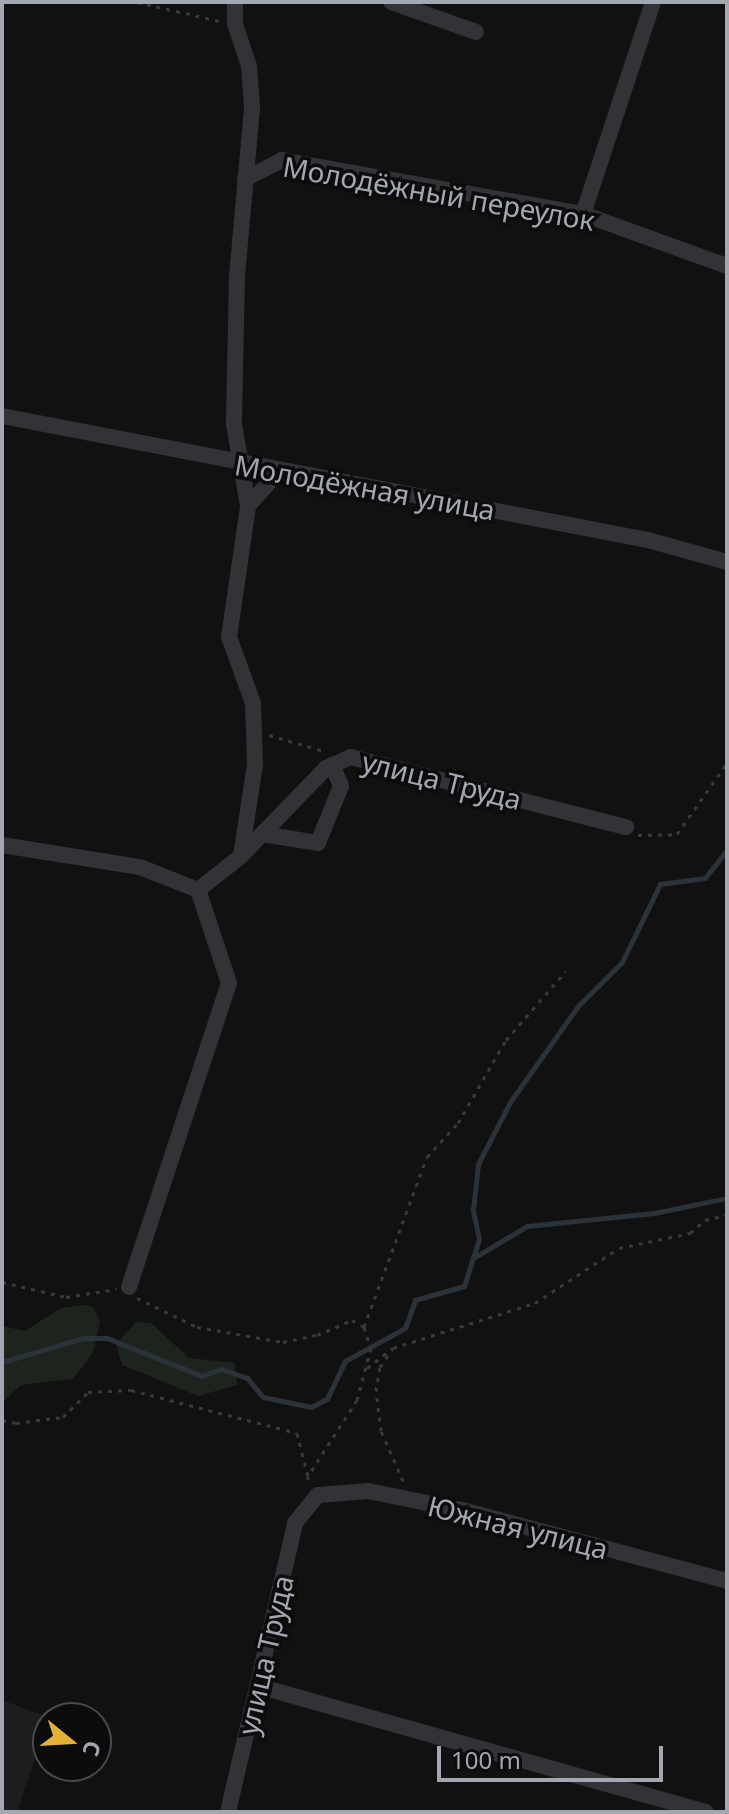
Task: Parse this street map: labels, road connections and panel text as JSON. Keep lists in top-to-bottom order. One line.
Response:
{"streets":{"street":["Молодёжный переулок","Молодёжная улица","улица Труда","Южная улица"]},"crossings":[["улица Труда","Южная улица"]],"scale_bar":"100 m","north":"right"}
